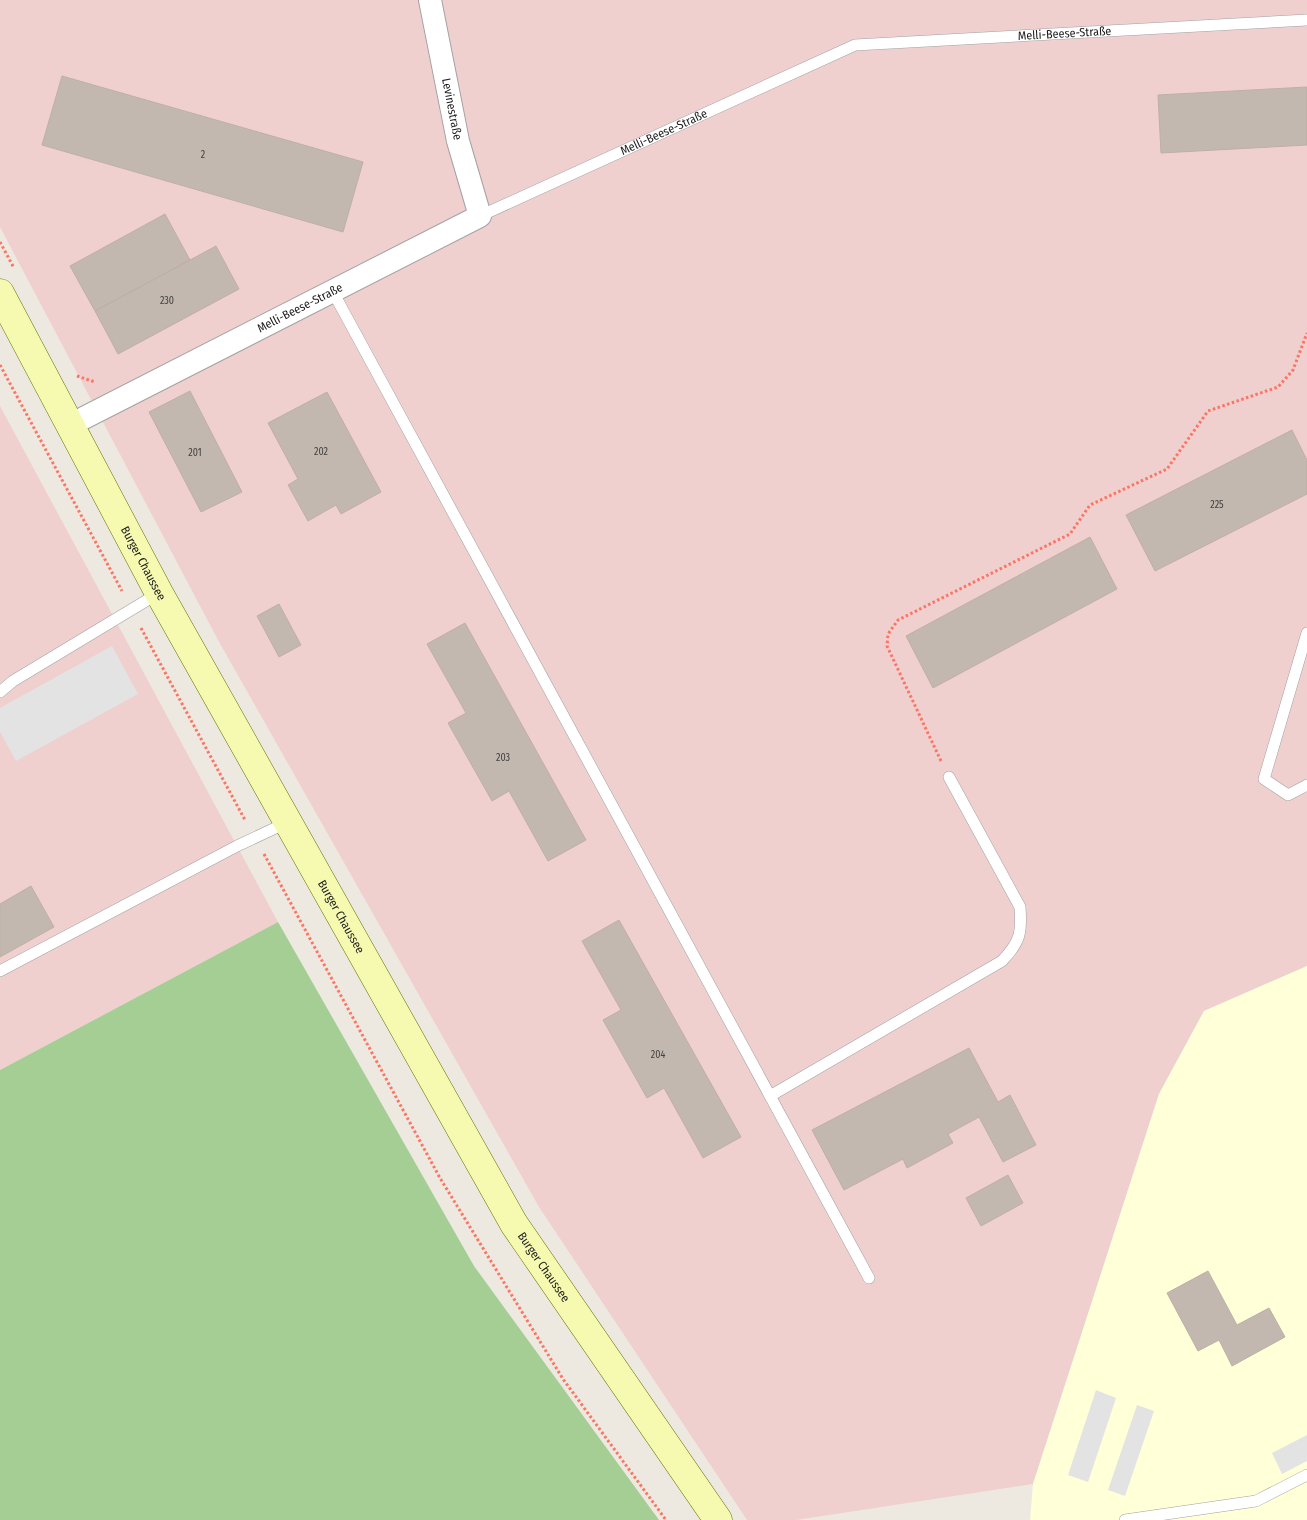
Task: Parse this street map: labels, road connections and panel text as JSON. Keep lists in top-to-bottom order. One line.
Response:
{"streets":{"main road":["Burger Chaussee"],"street":["Melli-Beese-Straße","Levinestraße"]},"crossings":[["Melli-Beese-Straße","Levinestraße"],["Melli-Beese-Straße","Burger Chaussee"]],"house_numbers":["2","230","202","201","225","203","204"]}
